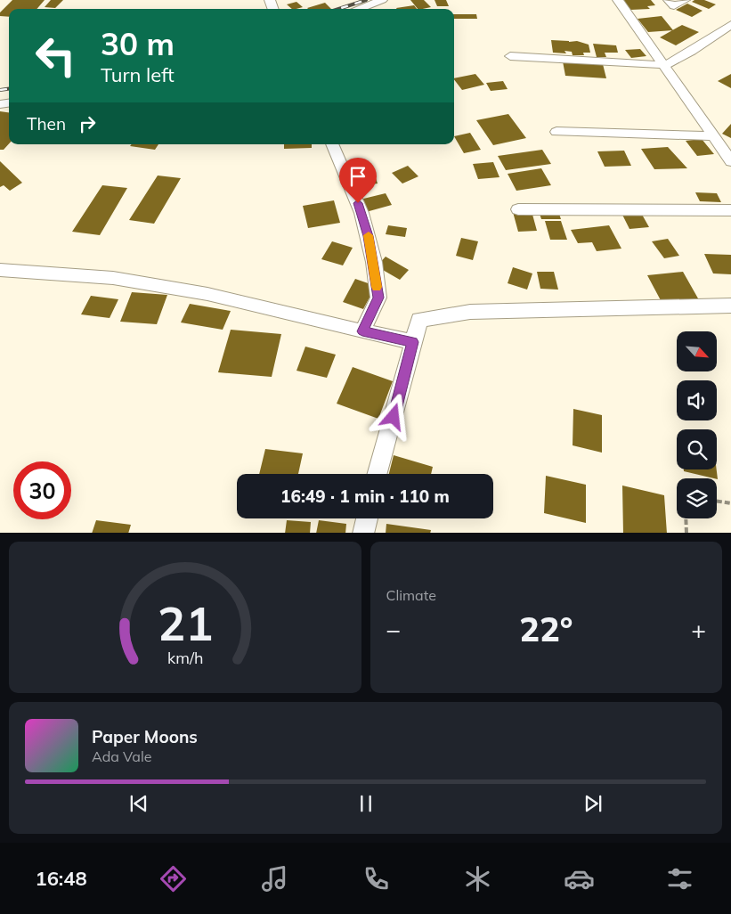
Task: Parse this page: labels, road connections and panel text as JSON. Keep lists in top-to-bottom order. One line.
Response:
{"north":"bottom right","page":{"turn":["30 m","Turn left"],"then":"Then","limit":"30","trip":"16:49 · 1 min · 110 m","tile":"Climate","heat":["−","22°","+"],"song":["Paper Moons","Ada Vale"],"tabs":"16:48","gauge":["21","km/h"]}}
